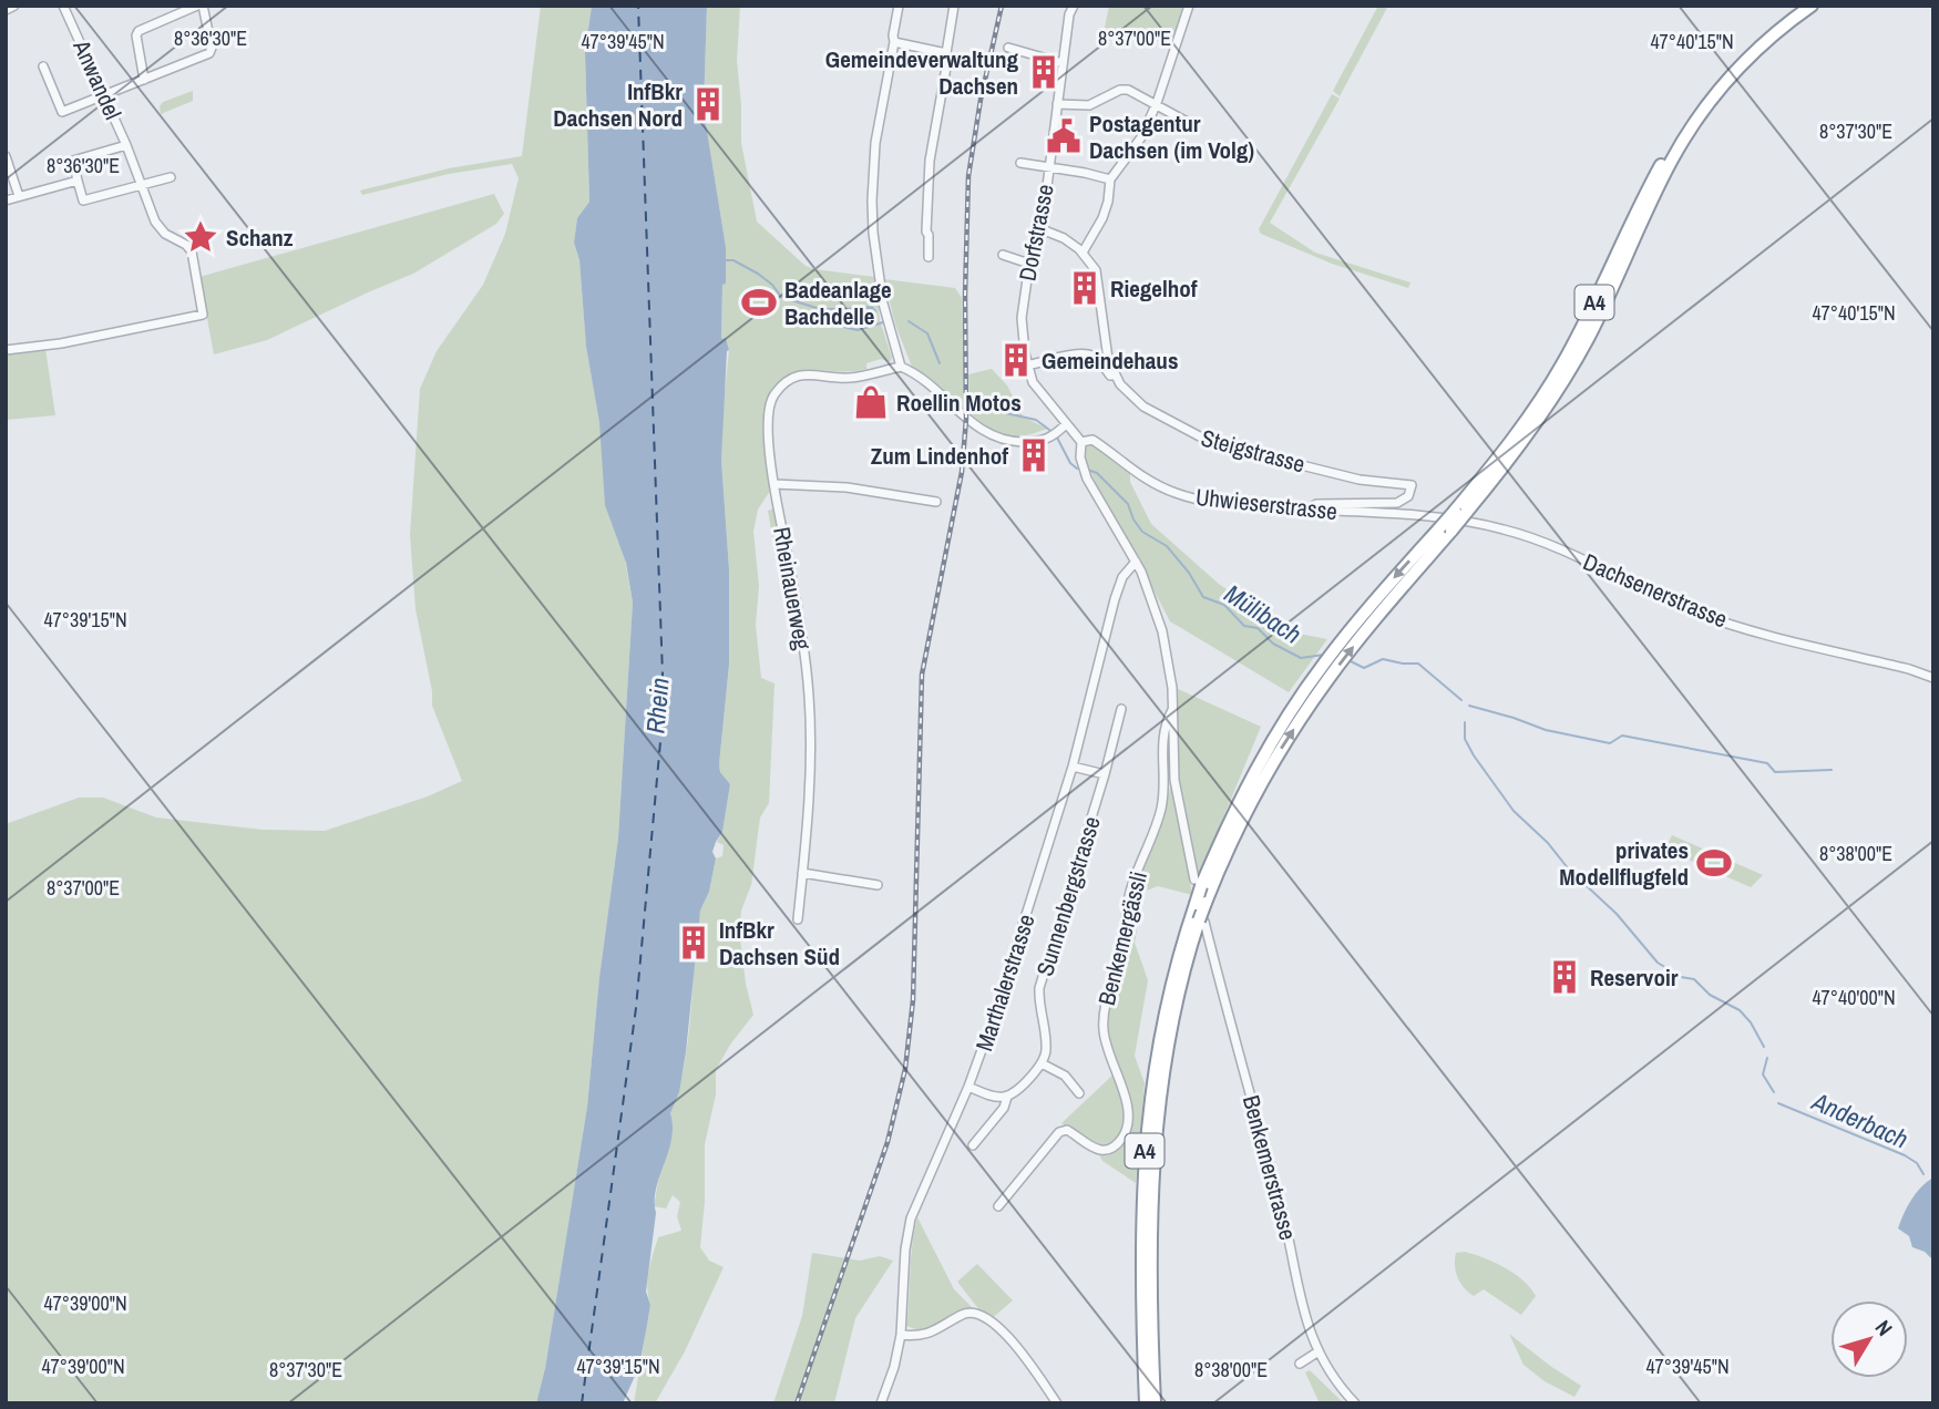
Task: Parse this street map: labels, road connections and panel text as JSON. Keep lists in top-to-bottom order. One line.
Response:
{"streets":{"highway":["A4"],"street":["Anwandel","Dorfstrasse","Steigstrasse","Uhwieserstrasse","Rheinauerweg","Dachsenerstrasse","Sunnenbergstrasse","Benkemergässli","Marthalerstrasse","Benkemerstrasse"]},"crossings":[["Dorfstrasse","Uhwieserstrasse"],["A4","Uhwieserstrasse"],["A4","Dachsenerstrasse"],["A4","Benkemerstrasse"],["Steigstrasse","Uhwieserstrasse"],["Uhwieserstrasse","Dachsenerstrasse"]],"water":["Mülibach","Rhein","Anderbach"],"places":{"building":["Gemeindeverwaltung Dachsen","InfBkr Dachsen Nord","Riegelhof","Gemeindehaus","Zum Lindenhof","InfBkr Dachsen Süd","Reservoir"],"public building":["Postagentur Dachsen (im Volg)"],"place":["Schanz"],"sports":["Badeanlage Bachdelle","privates Modellflugfeld"],"shop":["Roellin Motos"]},"north":"top right","coordinates":["8°36'30\"E","8°37'00\"E","47°40'15\"N","47°39'45\"N","8°37'30\"E","47°39'15\"N","8°38'00\"E","47°40'00\"N","47°39'00\"N"]}
